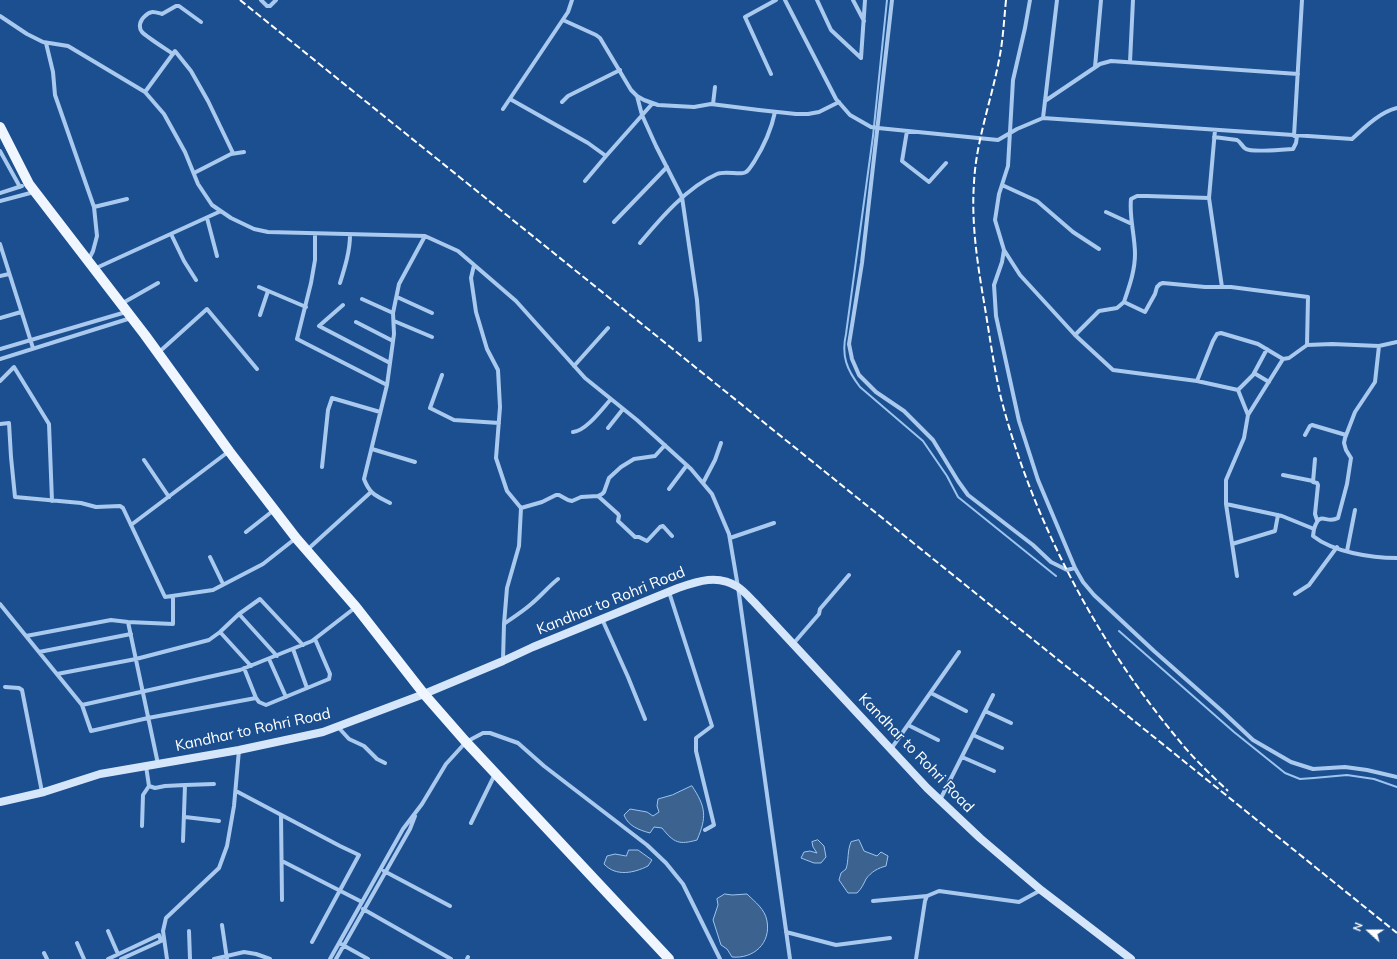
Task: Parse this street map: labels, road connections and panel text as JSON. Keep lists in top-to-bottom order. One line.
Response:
{"streets":{"street":["Kandhar to Rohri Road"]},"north":"left"}
